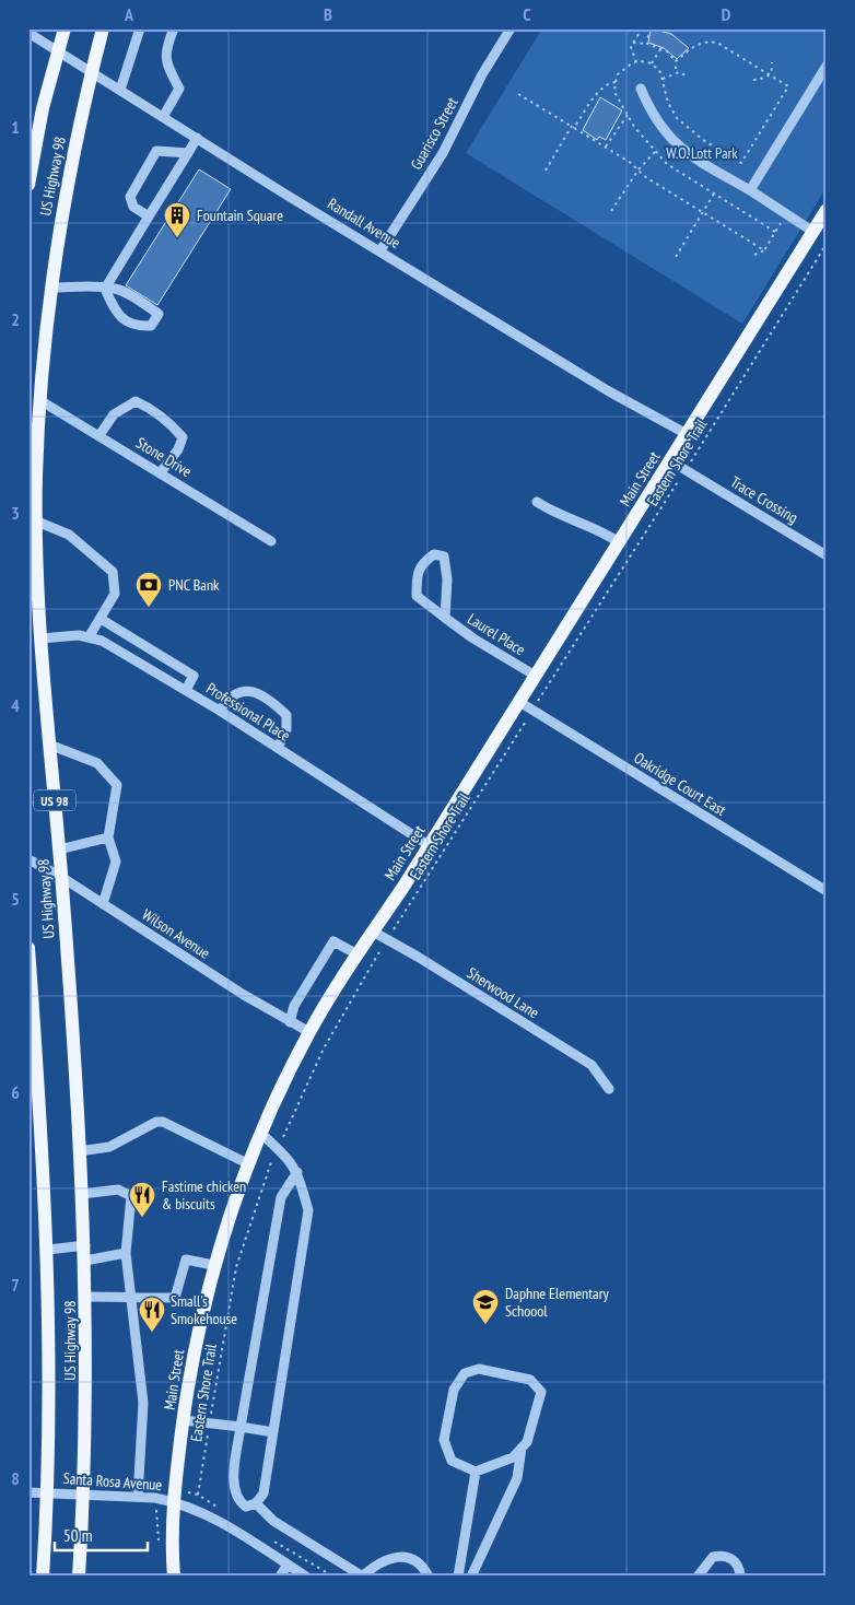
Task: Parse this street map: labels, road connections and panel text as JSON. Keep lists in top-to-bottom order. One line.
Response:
{"streets":{"main road":["US Highway 98","Main Street","US 98"],"street":["Guarisco Street","Randall Avenue","Stone Drive","Trace Crossing","Laurel Place","Professional Place","Oakridge Court East","Wilson Avenue","Sherwood Lane","Santa Rosa Avenue"],"path":["Eastern Shore Trail"]},"crossings":[["Guarisco Street","Randall Avenue"],["US Highway 98","Randall Avenue"],["US Highway 98","Stone Drive"],["US Highway 98","Professional Place"],["US Highway 98","Wilson Avenue"],["US Highway 98","Santa Rosa Avenue"],["Randall Avenue","Main Street"],["Eastern Shore Trail","Trace Crossing"],["Eastern Shore Trail","Oakridge Court East"],["Eastern Shore Trail","Sherwood Lane"],["Main Street","Trace Crossing"],["Main Street","Laurel Place"],["Main Street","Professional Place"],["Main Street","Oakridge Court East"],["Main Street","Wilson Avenue"],["Main Street","Sherwood Lane"],["Main Street","Santa Rosa Avenue"]],"parks":["W.O. Lott Park"],"places":{"building":["Fountain Square"],"bank":["PNC Bank"],"restaurant":["Fastime chicken & biscuits","Small's Smokehouse"],"school or university":["Daphne Elementary Schoool"]},"scale_bar":"50 m","grid":{"columns":["A","B","C","D"],"rows":["1","2","3","4","5","6","7","8"]}}
